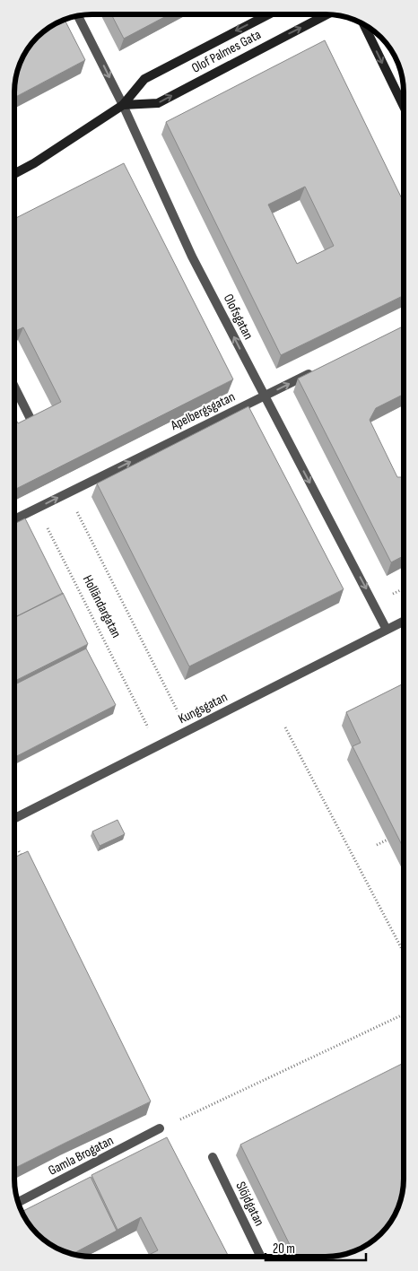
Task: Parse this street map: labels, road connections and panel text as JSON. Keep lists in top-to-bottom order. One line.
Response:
{"streets":{"street":["Olof Palmes Gata","Olofsgatan","Apelbergsgatan","Kungsgatan","Gamla Brogatan","Slöjdgatan"],"path":["Holländargatan"]},"crossings":[["Olof Palmes Gata","Olofsgatan"],["Olofsgatan","Apelbergsgatan"],["Olofsgatan","Kungsgatan"],["Apelbergsgatan","Holländargatan"]],"one_way":["Apelbergsgatan"],"scale_bar":"20 m"}
